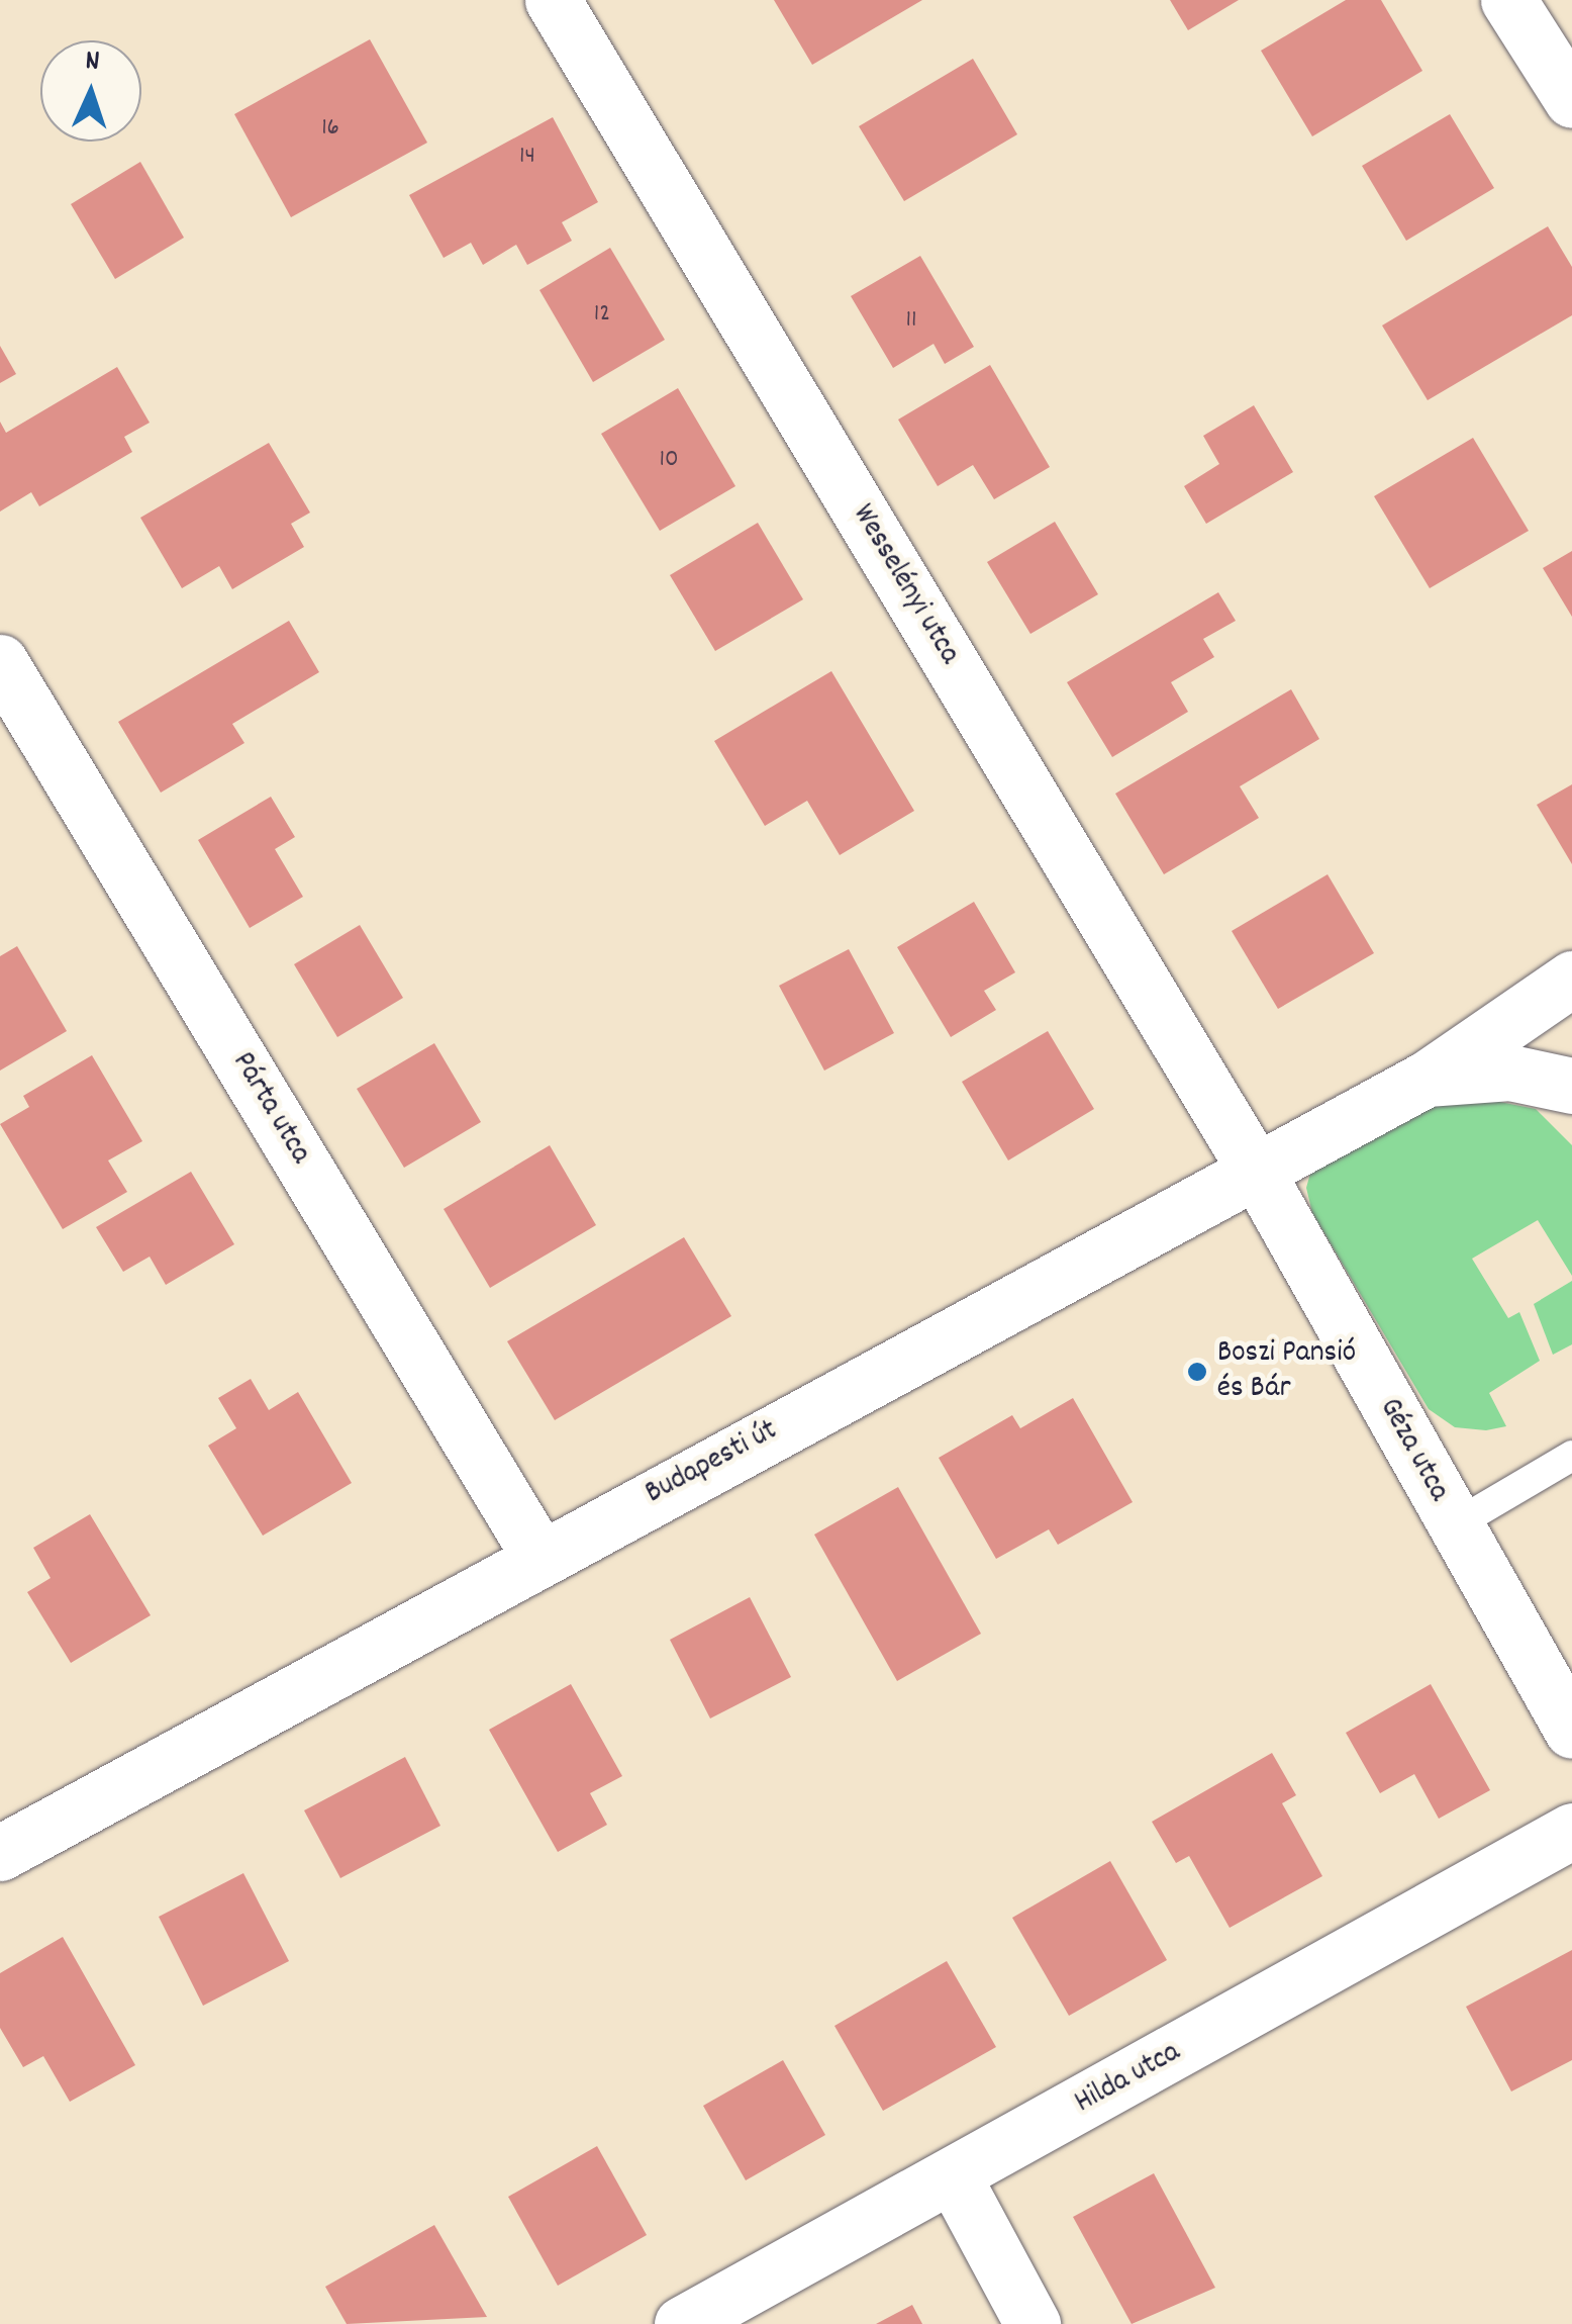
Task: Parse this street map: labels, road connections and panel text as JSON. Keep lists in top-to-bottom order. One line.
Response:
{"streets":{"street":["Wesselényi utca","Párta utca","Géza utca","Budapesti út","Hilda utca"]},"crossings":[["Wesselényi utca","Géza utca"],["Wesselényi utca","Budapesti út"],["Párta utca","Budapesti út"],["Géza utca","Budapesti út"]],"places":["Boszi Pansió és Bár"],"house_numbers":["16","14","12","11","10"],"north":"top"}
